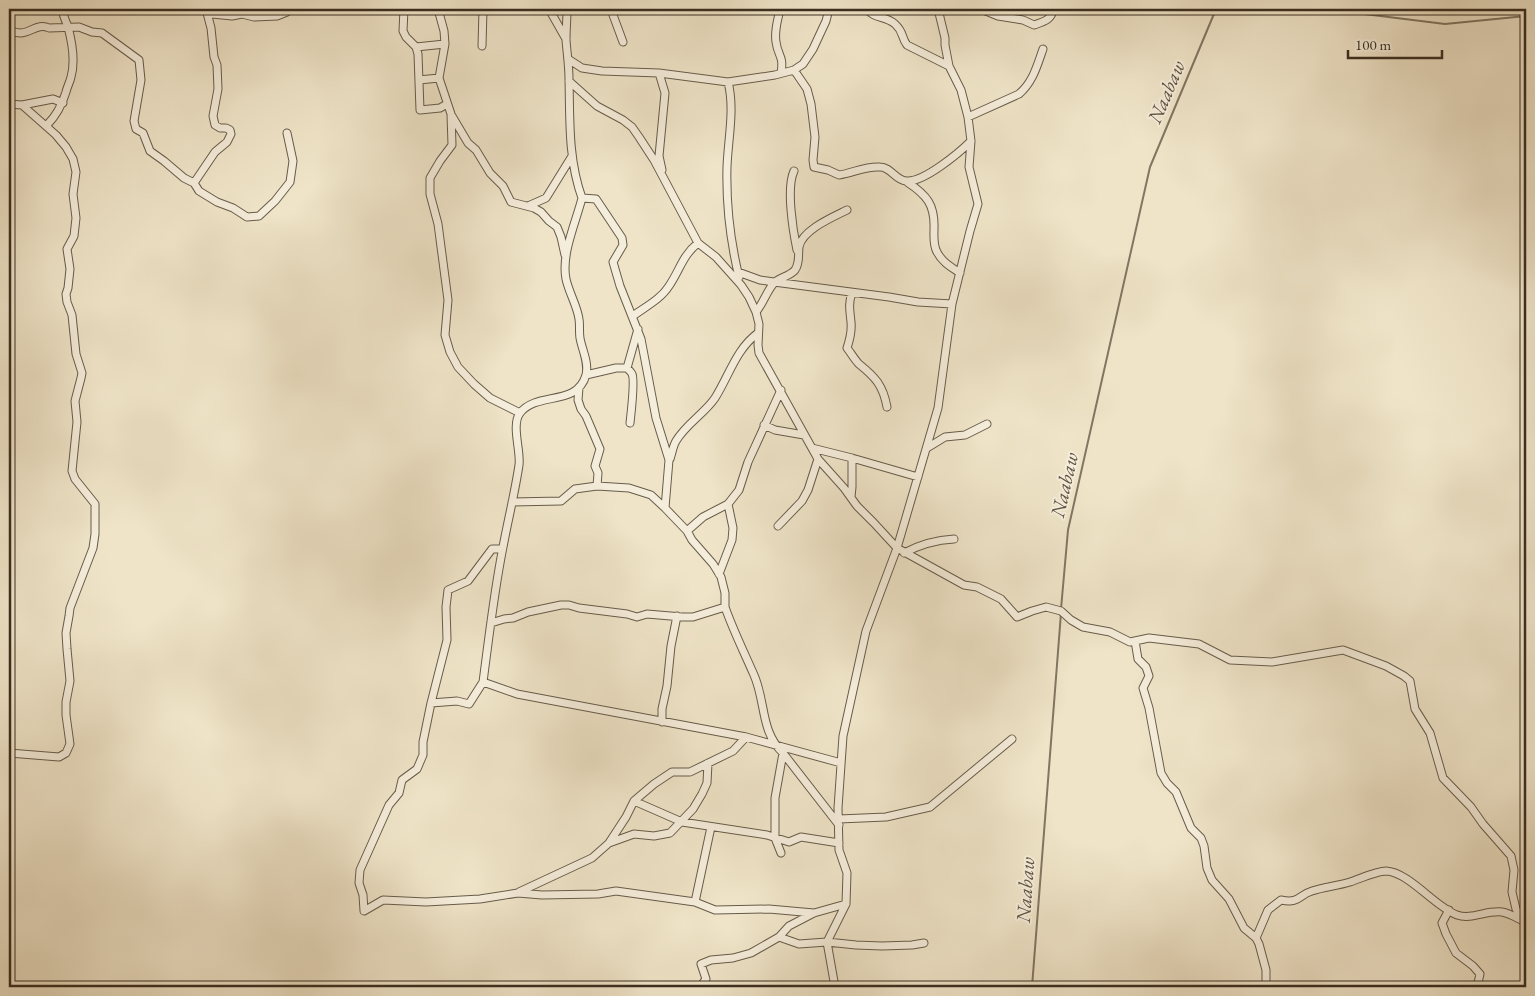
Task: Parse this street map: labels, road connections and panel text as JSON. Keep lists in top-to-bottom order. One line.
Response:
{"water":["Naabaw"],"scale_bar":"100 m"}
